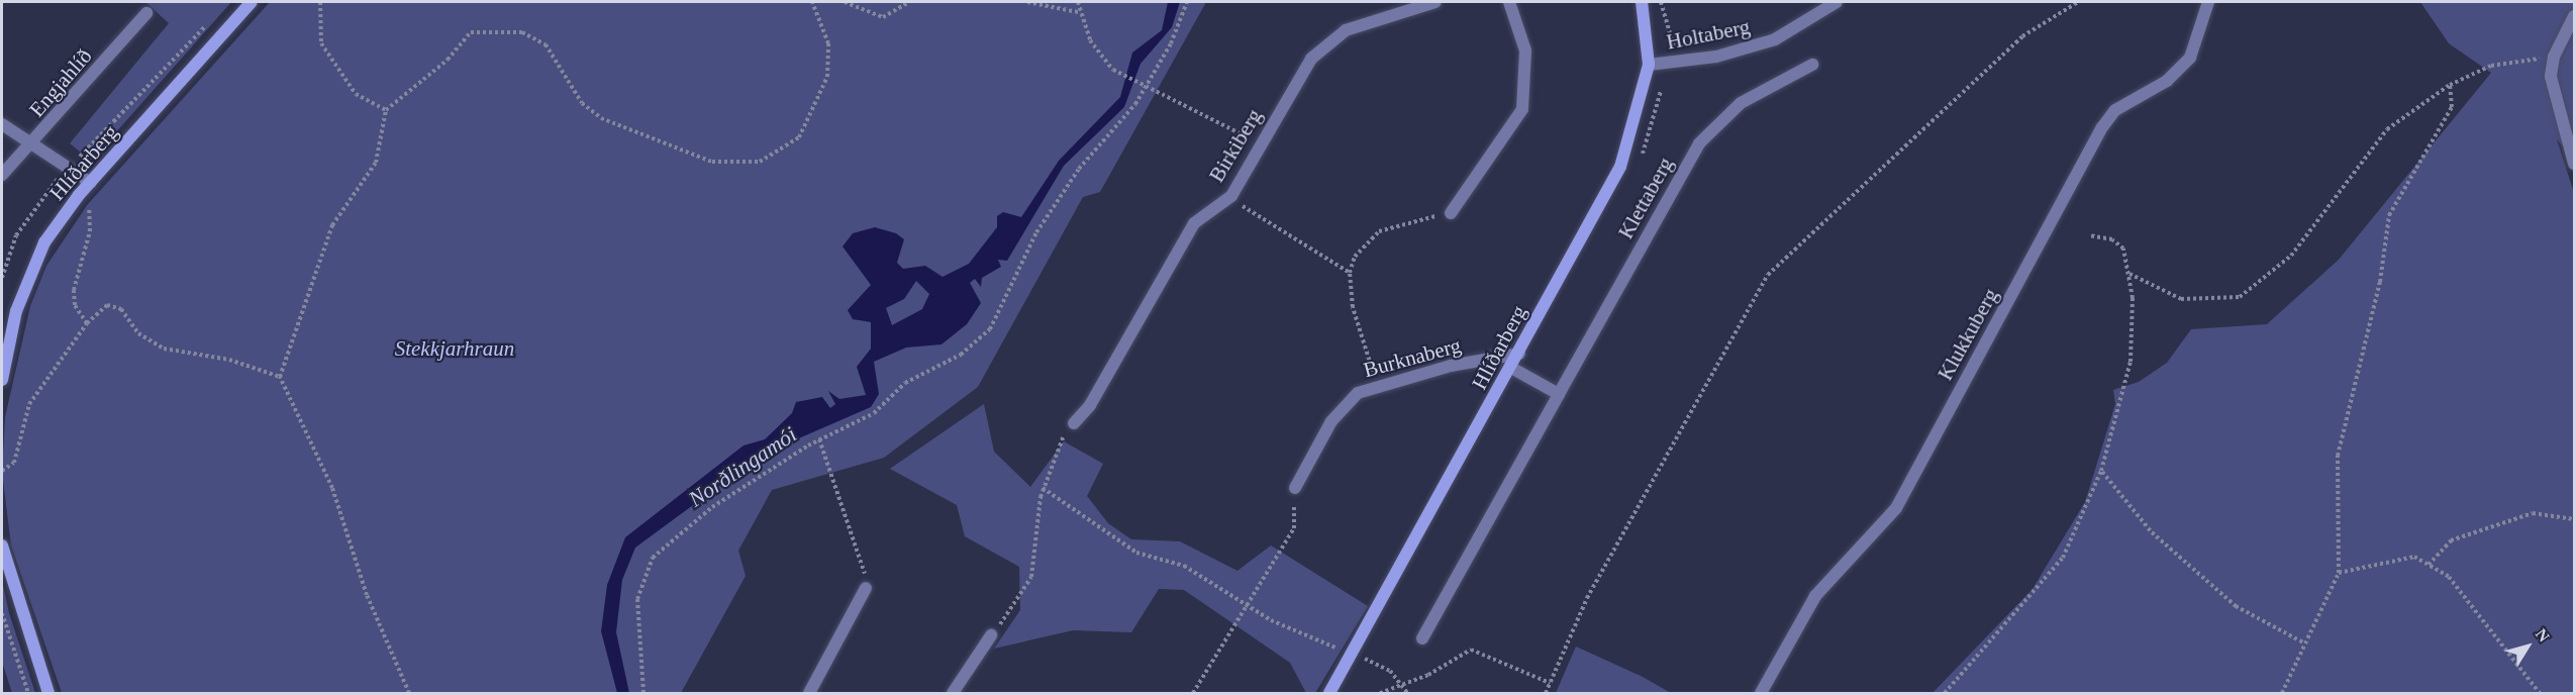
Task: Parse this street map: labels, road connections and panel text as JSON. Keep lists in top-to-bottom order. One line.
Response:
{"streets":{"street":["Holtaberg","Engjahlíð","Birkiberg","Hlíðarberg","Klettaberg","Klukkuberg","Burknaberg"]},"crossings":[["Holtaberg","Hlíðarberg"],["Hlíðarberg","Burknaberg"]],"water":["Norðlingamói"],"parks":["Stekkjarhraun"],"north":"top right"}
